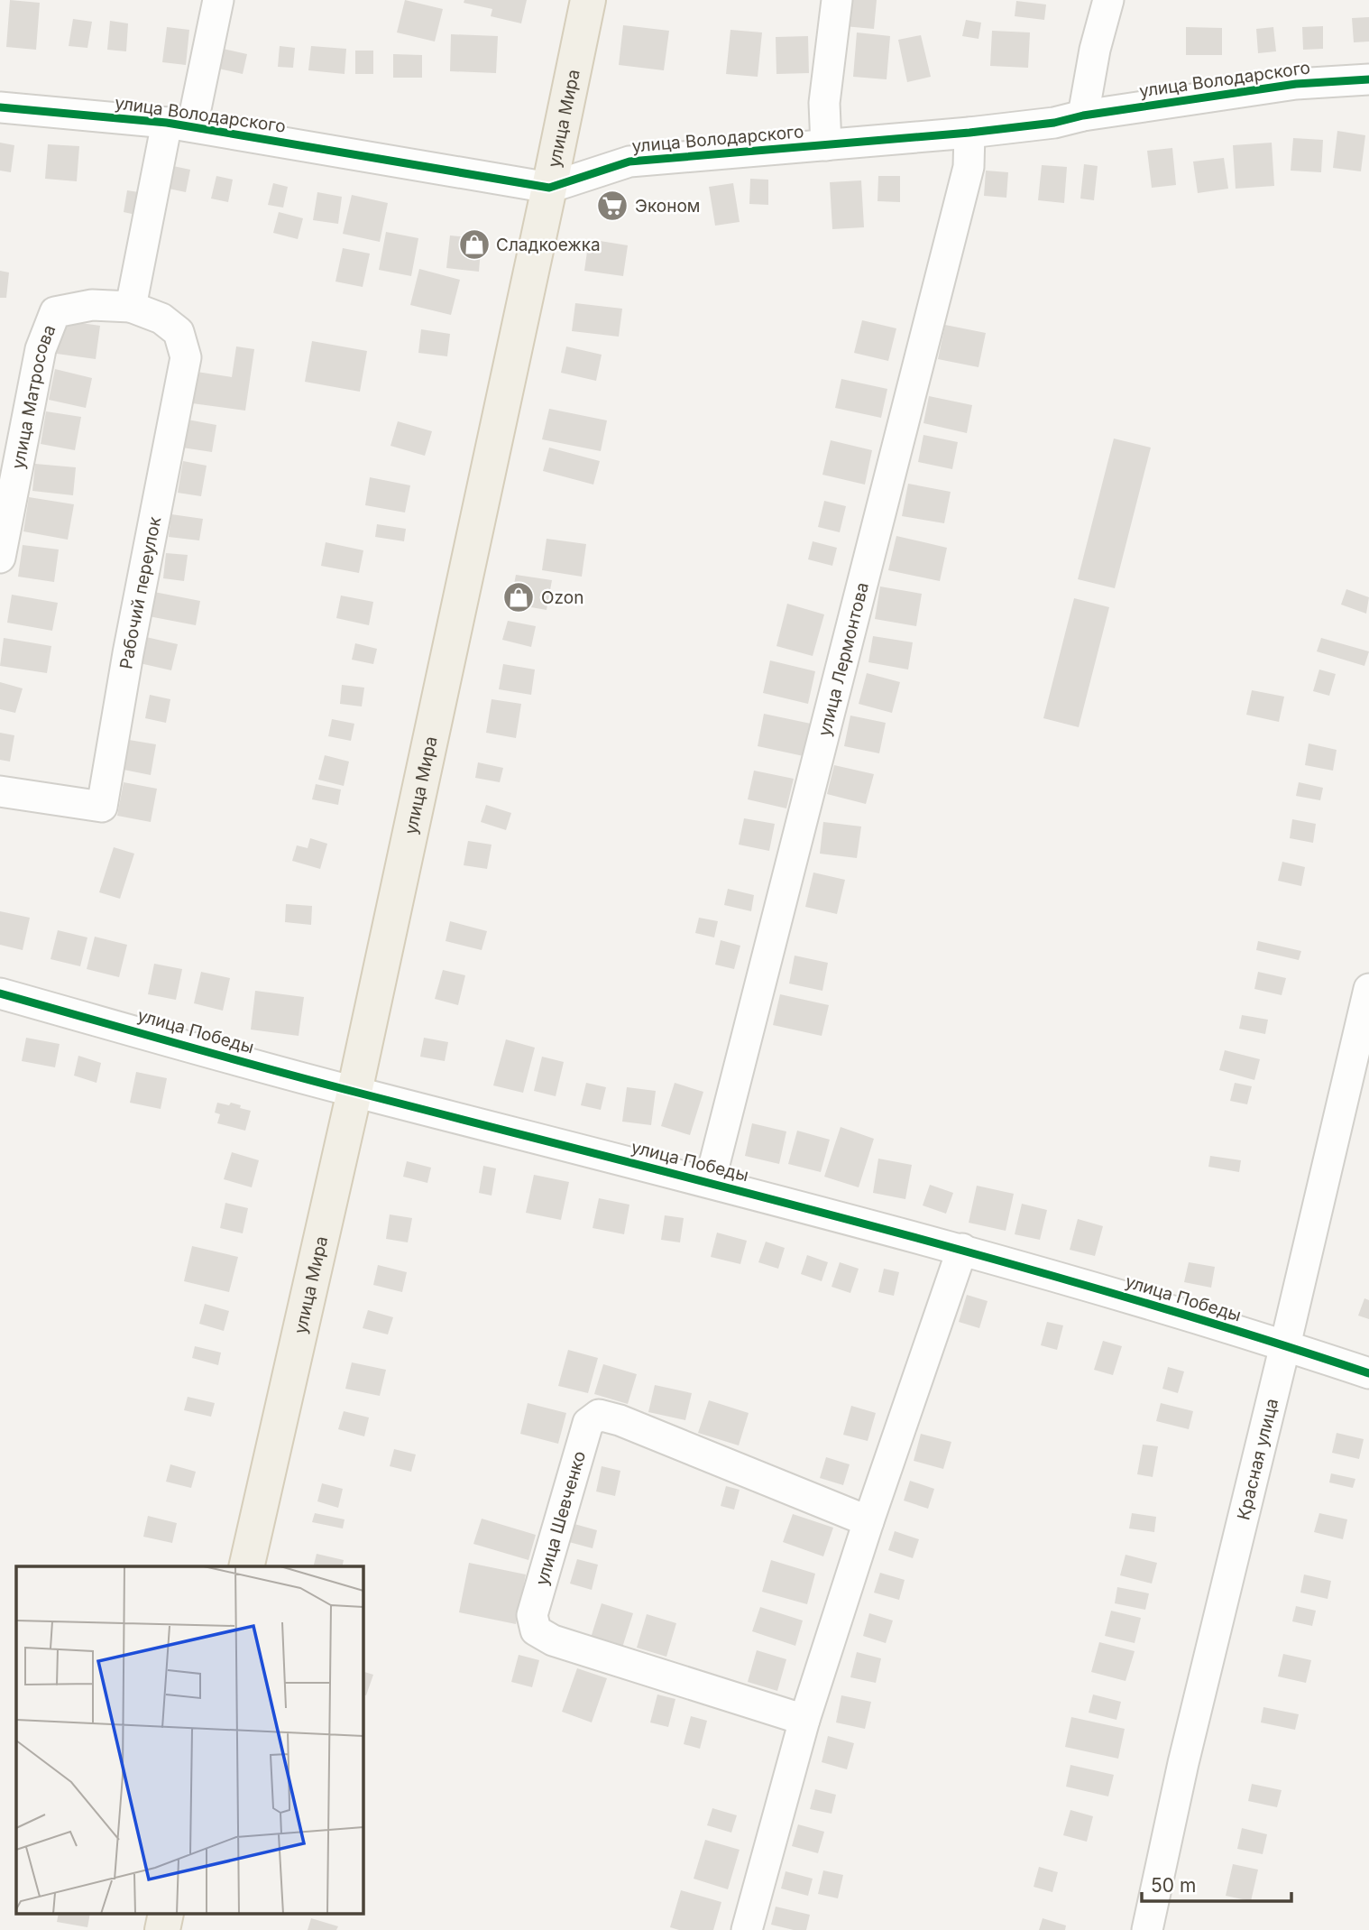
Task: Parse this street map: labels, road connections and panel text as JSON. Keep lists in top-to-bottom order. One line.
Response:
{"streets":{"main road":["улица Мира"],"street":["улица Володарского","улица Матросова","Рабочий переулок","улица Лермонтова","улица Победы","Красная улица","улица Шевченко"]},"crossings":[["улица Володарского","улица Мира"],["улица Володарского","улица Лермонтова"],["улица Мира","улица Победы"],["улица Матросова","Рабочий переулок"],["улица Лермонтова","улица Победы"],["улица Победы","Красная улица"]],"places":{"supermarket":["Эконом"],"shop":["Сладкоежка","Ozon"]},"scale_bar":"50 m"}
